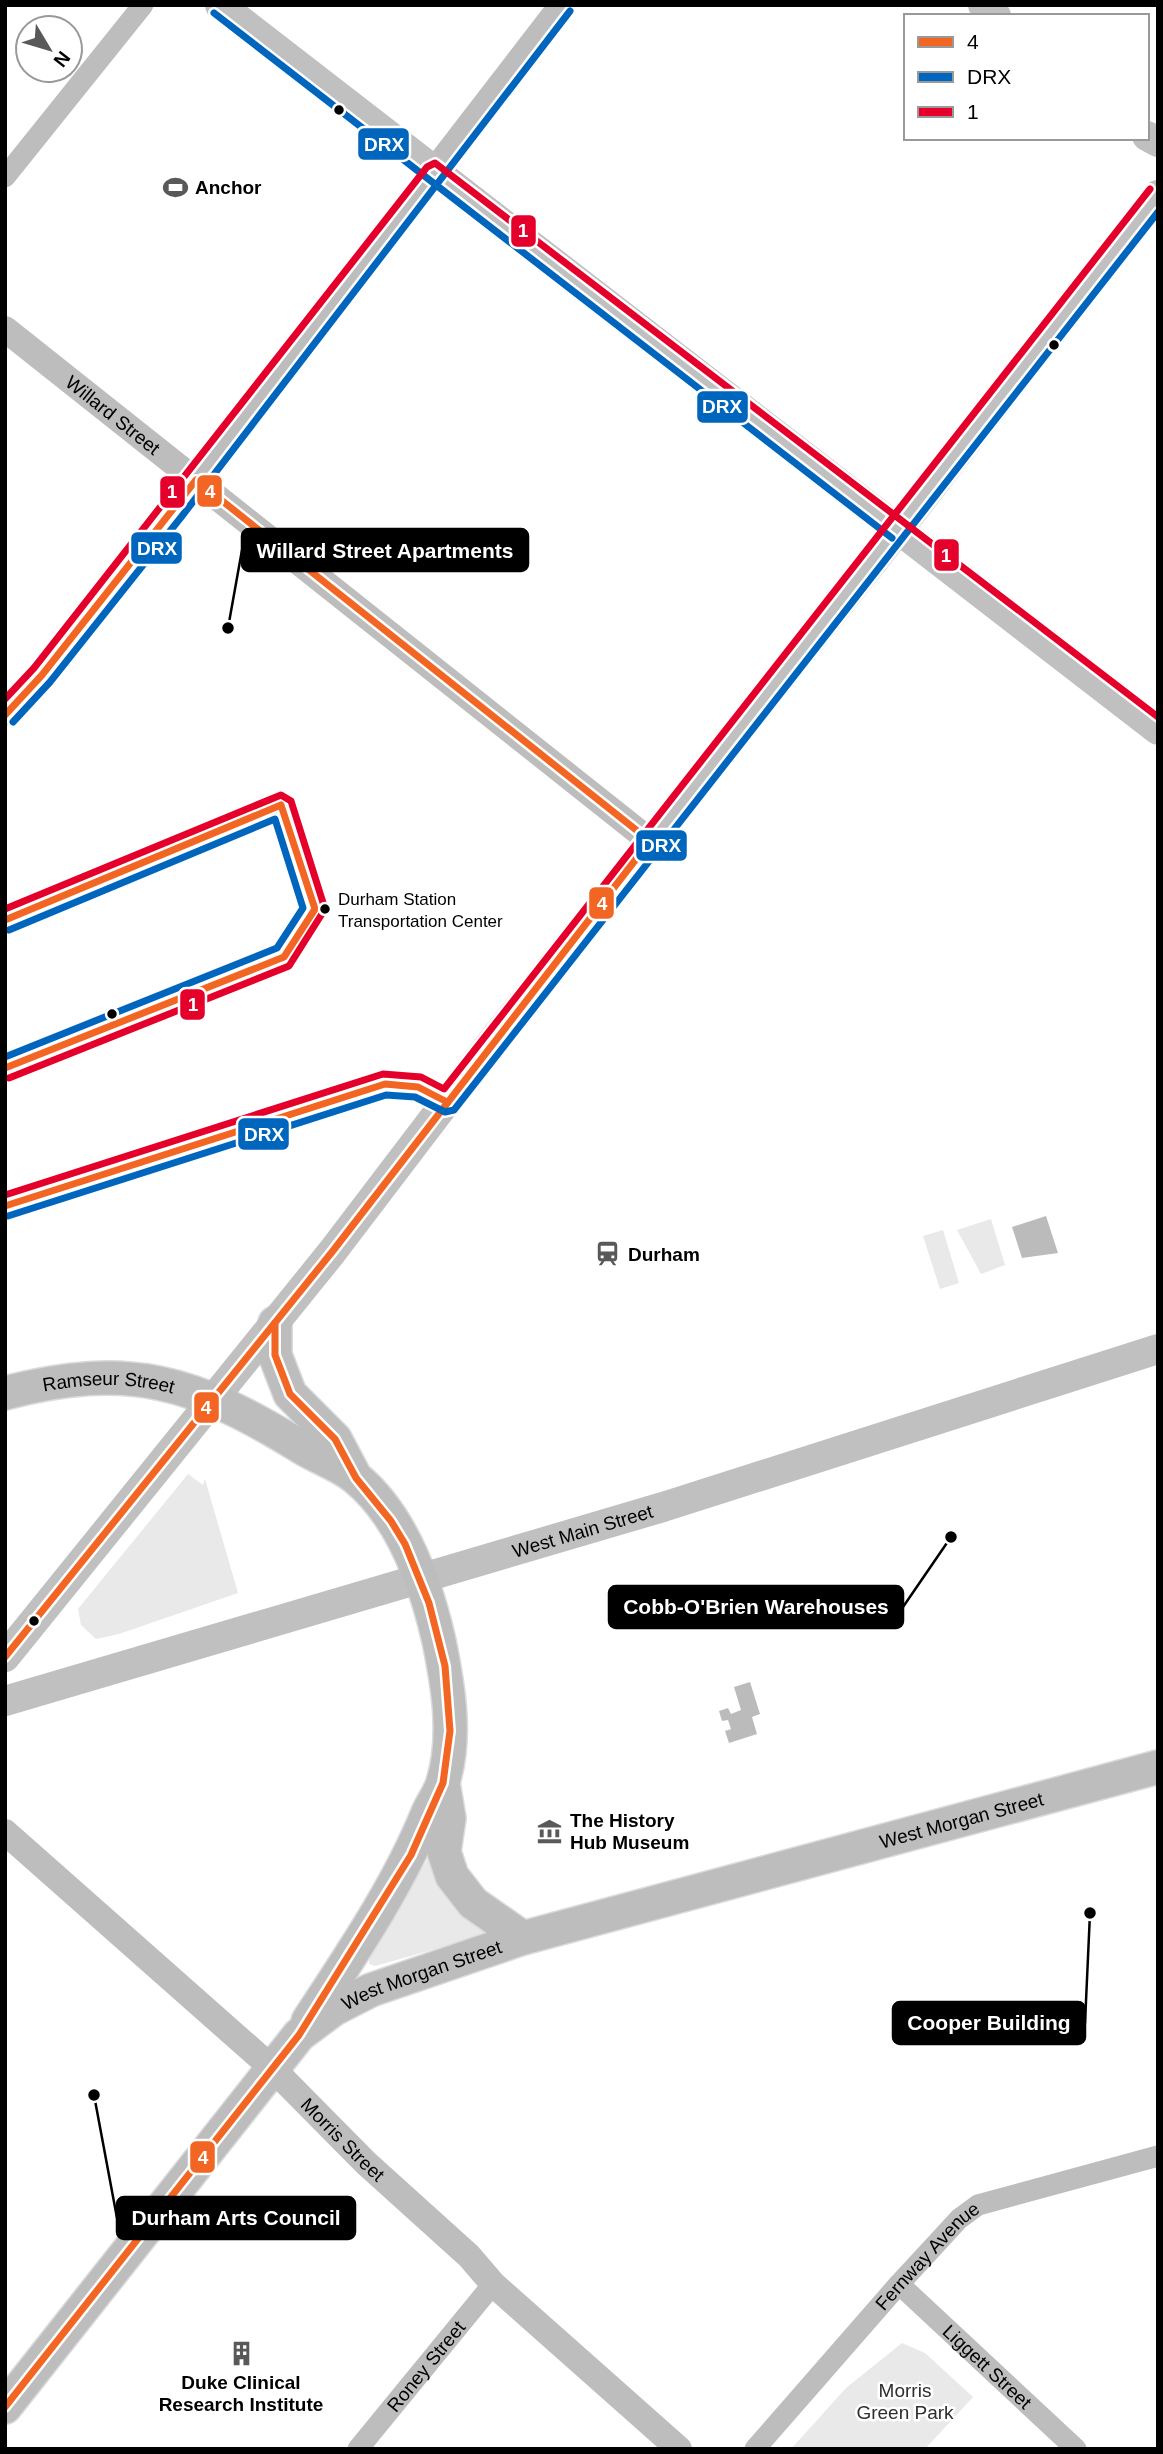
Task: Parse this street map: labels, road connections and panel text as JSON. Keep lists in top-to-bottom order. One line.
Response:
{"streets":{"main road":["Ramseur Street","West Main Street","West Morgan Street"],"street":["Willard Street","Morris Street","Fernway Avenue","Roney Street","Liggett Street"]},"crossings":[["West Morgan Street","Morris Street"],["Morris Street","Roney Street"],["Fernway Avenue","Liggett Street"]],"parks":["Morris Green Park"],"places":{"sports":["Anchor"],"other":["Willard Street Apartments","Durham Station Transportation Center","Cobb-O'Brien Warehouses","Cooper Building","Durham Arts Council"],"station":["Durham"],"museum":["The History Hub Museum"],"building":["Duke Clinical Research Institute"]},"lines":["transit line DRX","transit line 1","transit line 4"],"legend":["4","DRX","1"],"north":"bottom right"}
